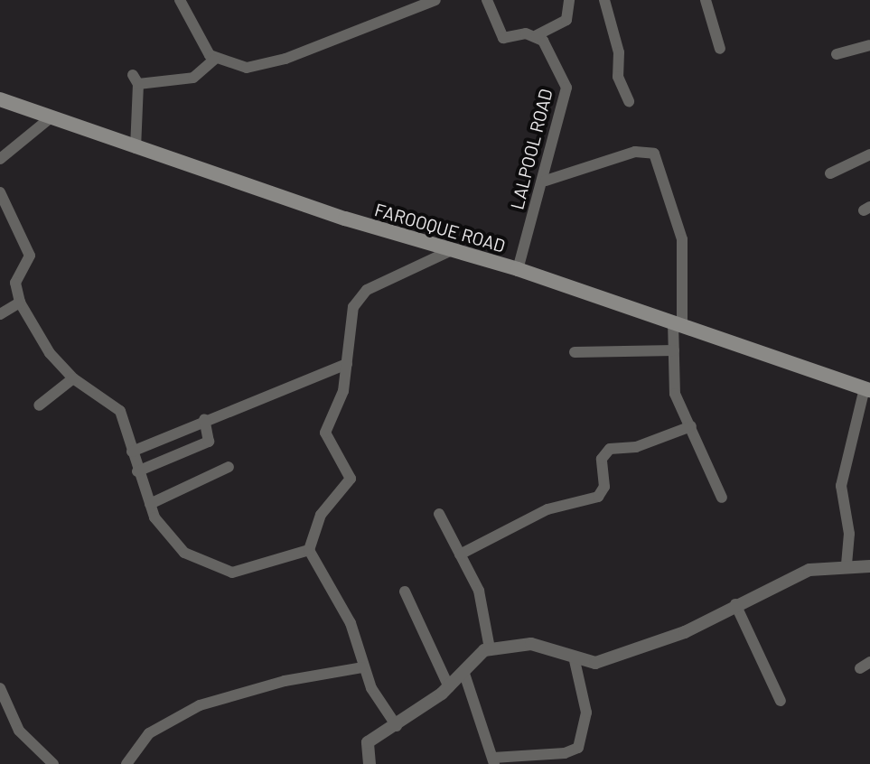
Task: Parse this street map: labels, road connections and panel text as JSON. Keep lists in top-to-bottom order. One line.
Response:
{"streets":{"main road":["FAROOQUE ROAD"],"street":["LALPOOL ROAD"]},"crossings":[["LALPOOL ROAD","FAROOQUE ROAD"]]}
